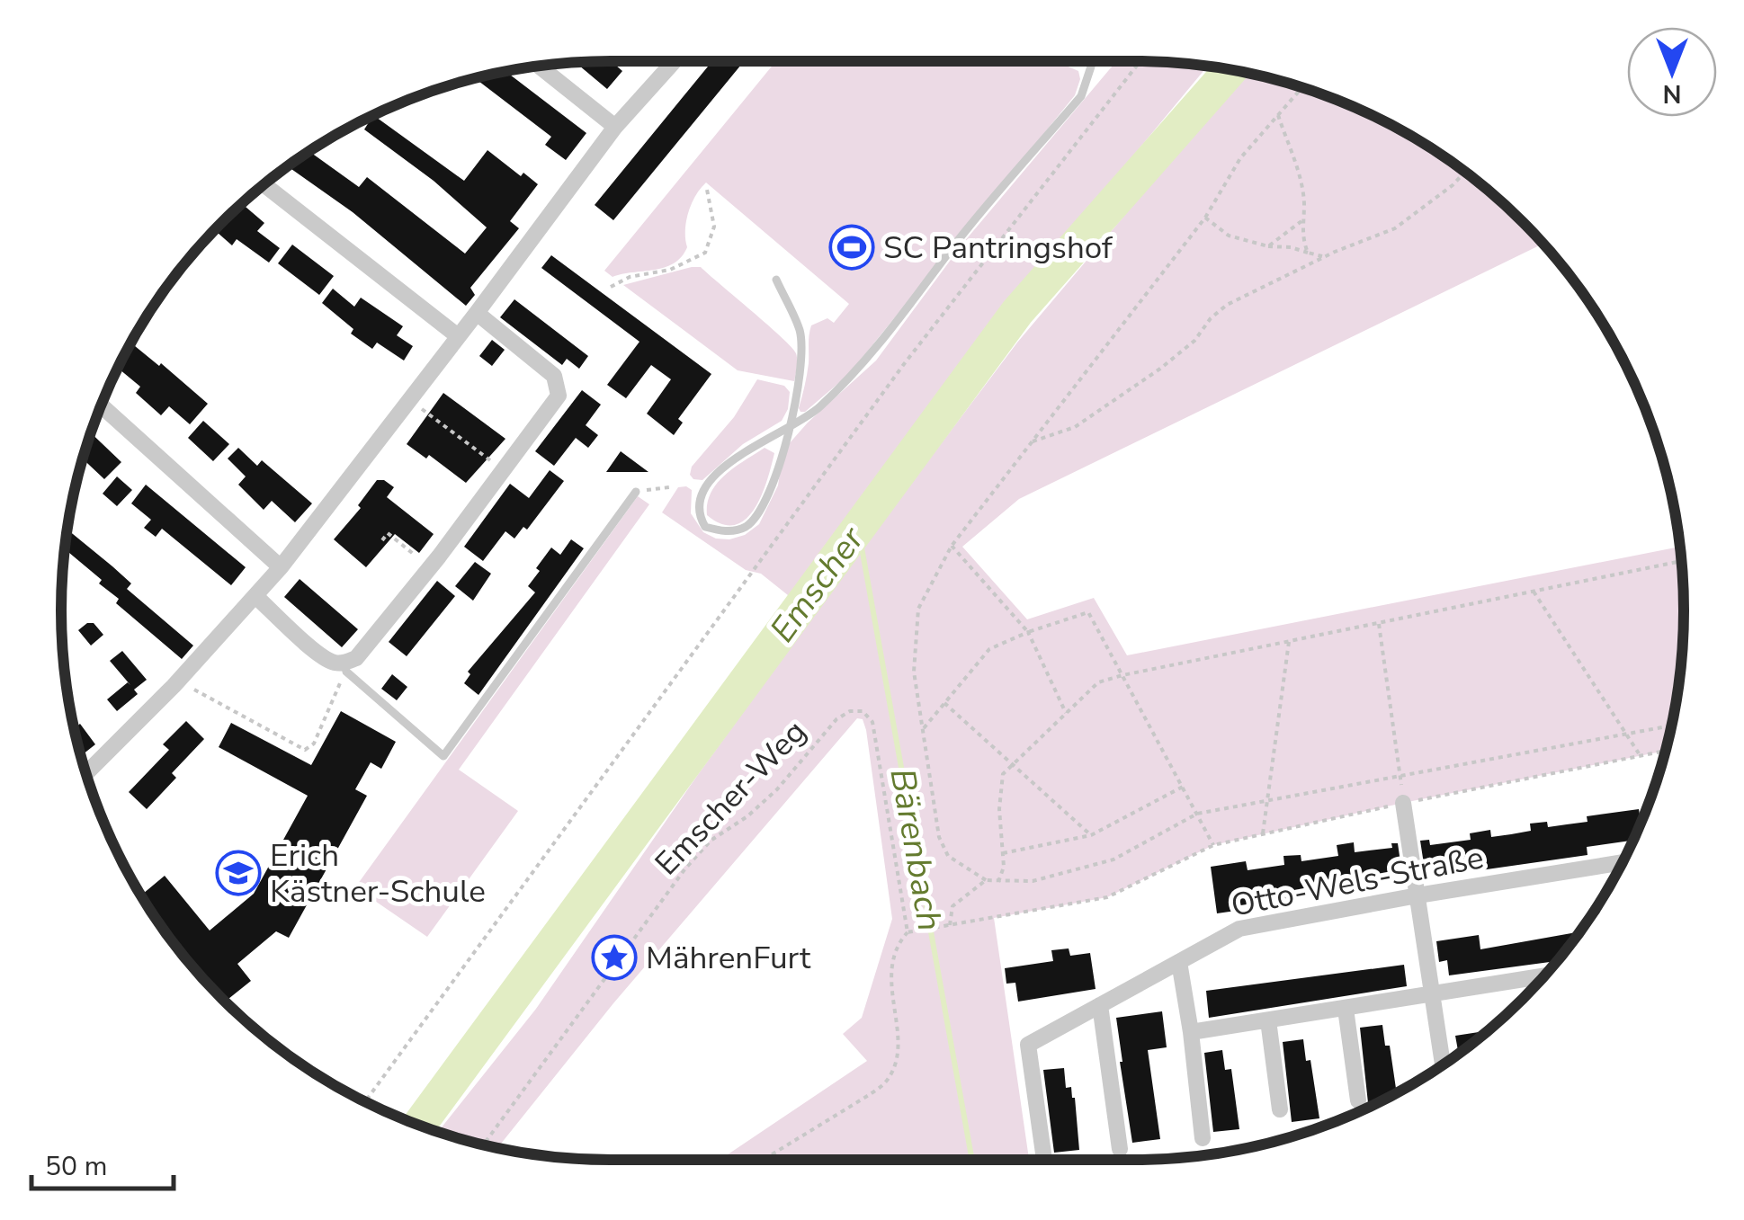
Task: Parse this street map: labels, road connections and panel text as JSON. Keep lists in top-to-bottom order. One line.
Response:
{"streets":{"street":["Otto-Wels-Straße"],"path":["Emscher-Weg"]},"water":["Emscher","Bärenbach"],"places":{"sports":["SC Pantringshof"],"school or university":["Erich Kästner-Schule"],"place":["MährenFurt"]},"scale_bar":"50 m","north":"bottom"}
